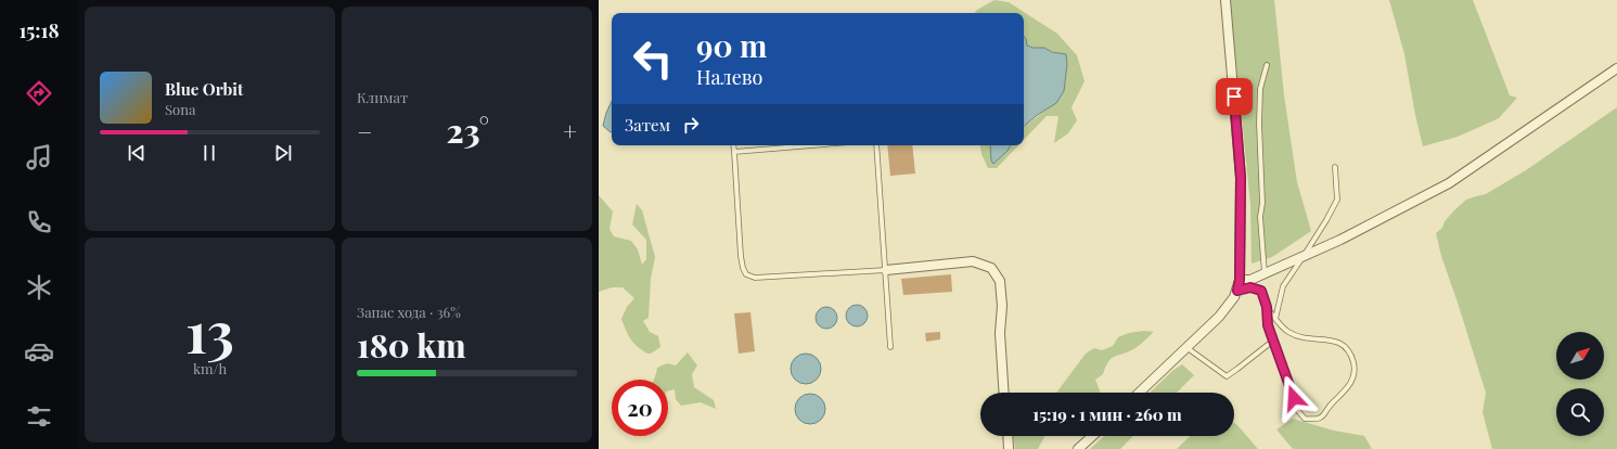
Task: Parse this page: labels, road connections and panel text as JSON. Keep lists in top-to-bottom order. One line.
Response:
{"north":"top right","page":{"tabs":"15:18","tile":["Климат",["13","km/h"],["Запас хода · 36%","180 km"]],"turn":["90 m","Налево"],"song":["Blue Orbit","Sona"],"then":"Затем","heat":["−","23°","+"],"limit":"20","trip":"15:19 · 1 мин · 260 m"}}
